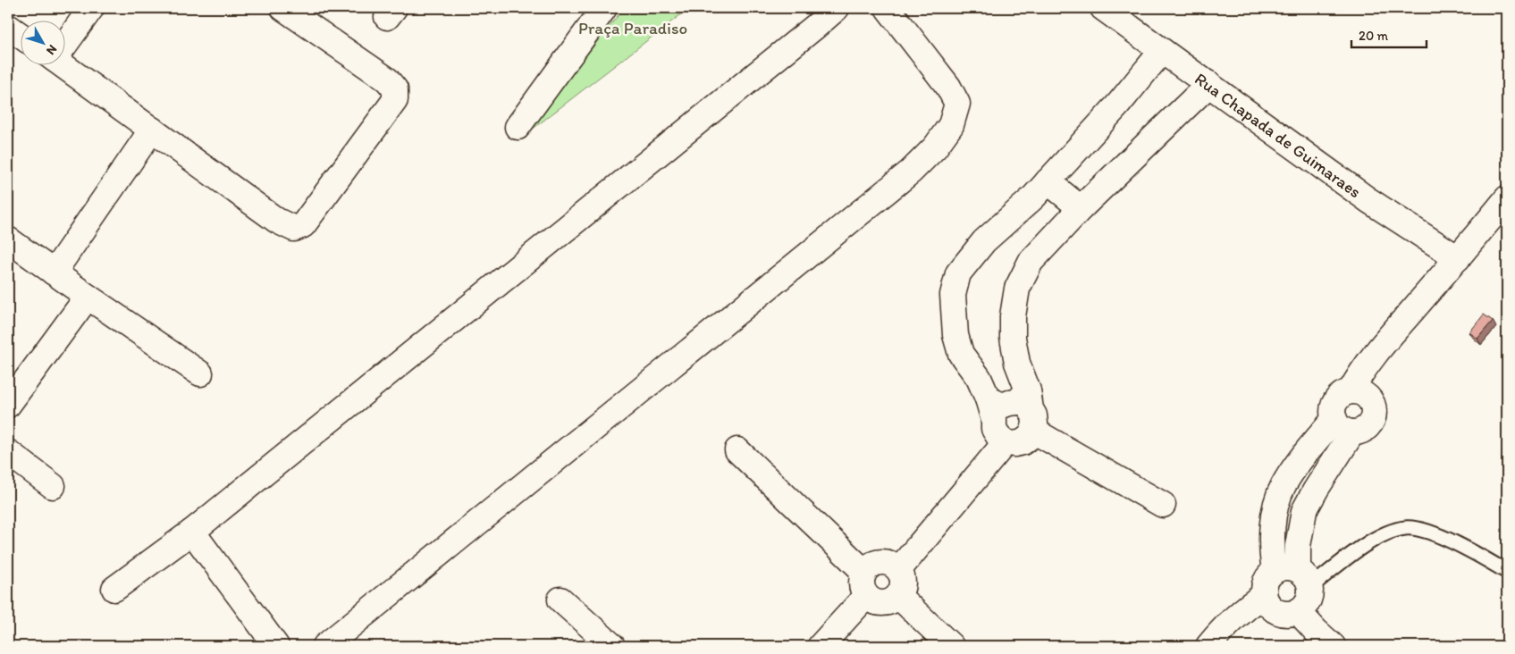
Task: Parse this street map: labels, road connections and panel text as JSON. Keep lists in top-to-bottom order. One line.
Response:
{"streets":{"street":["Rua Chapada de Guimaraes"]},"parks":["Praça Paradiso"],"scale_bar":"20 m","north":"bottom right"}
